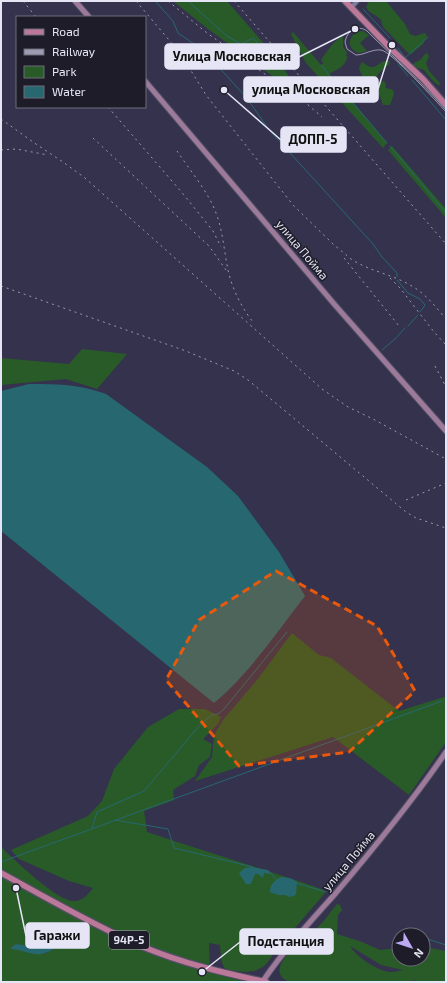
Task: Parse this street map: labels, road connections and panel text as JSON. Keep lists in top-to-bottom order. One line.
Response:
{"streets":{"main road":["улица Пойма","94Р-5"]},"crossings":[["улица Пойма","94Р-5"]],"places":["Улица Московская","улица Московская","ДОПП-5","Гаражи","Подстанция"],"legend":["Road","Railway","Park","Water"],"north":"bottom right"}
